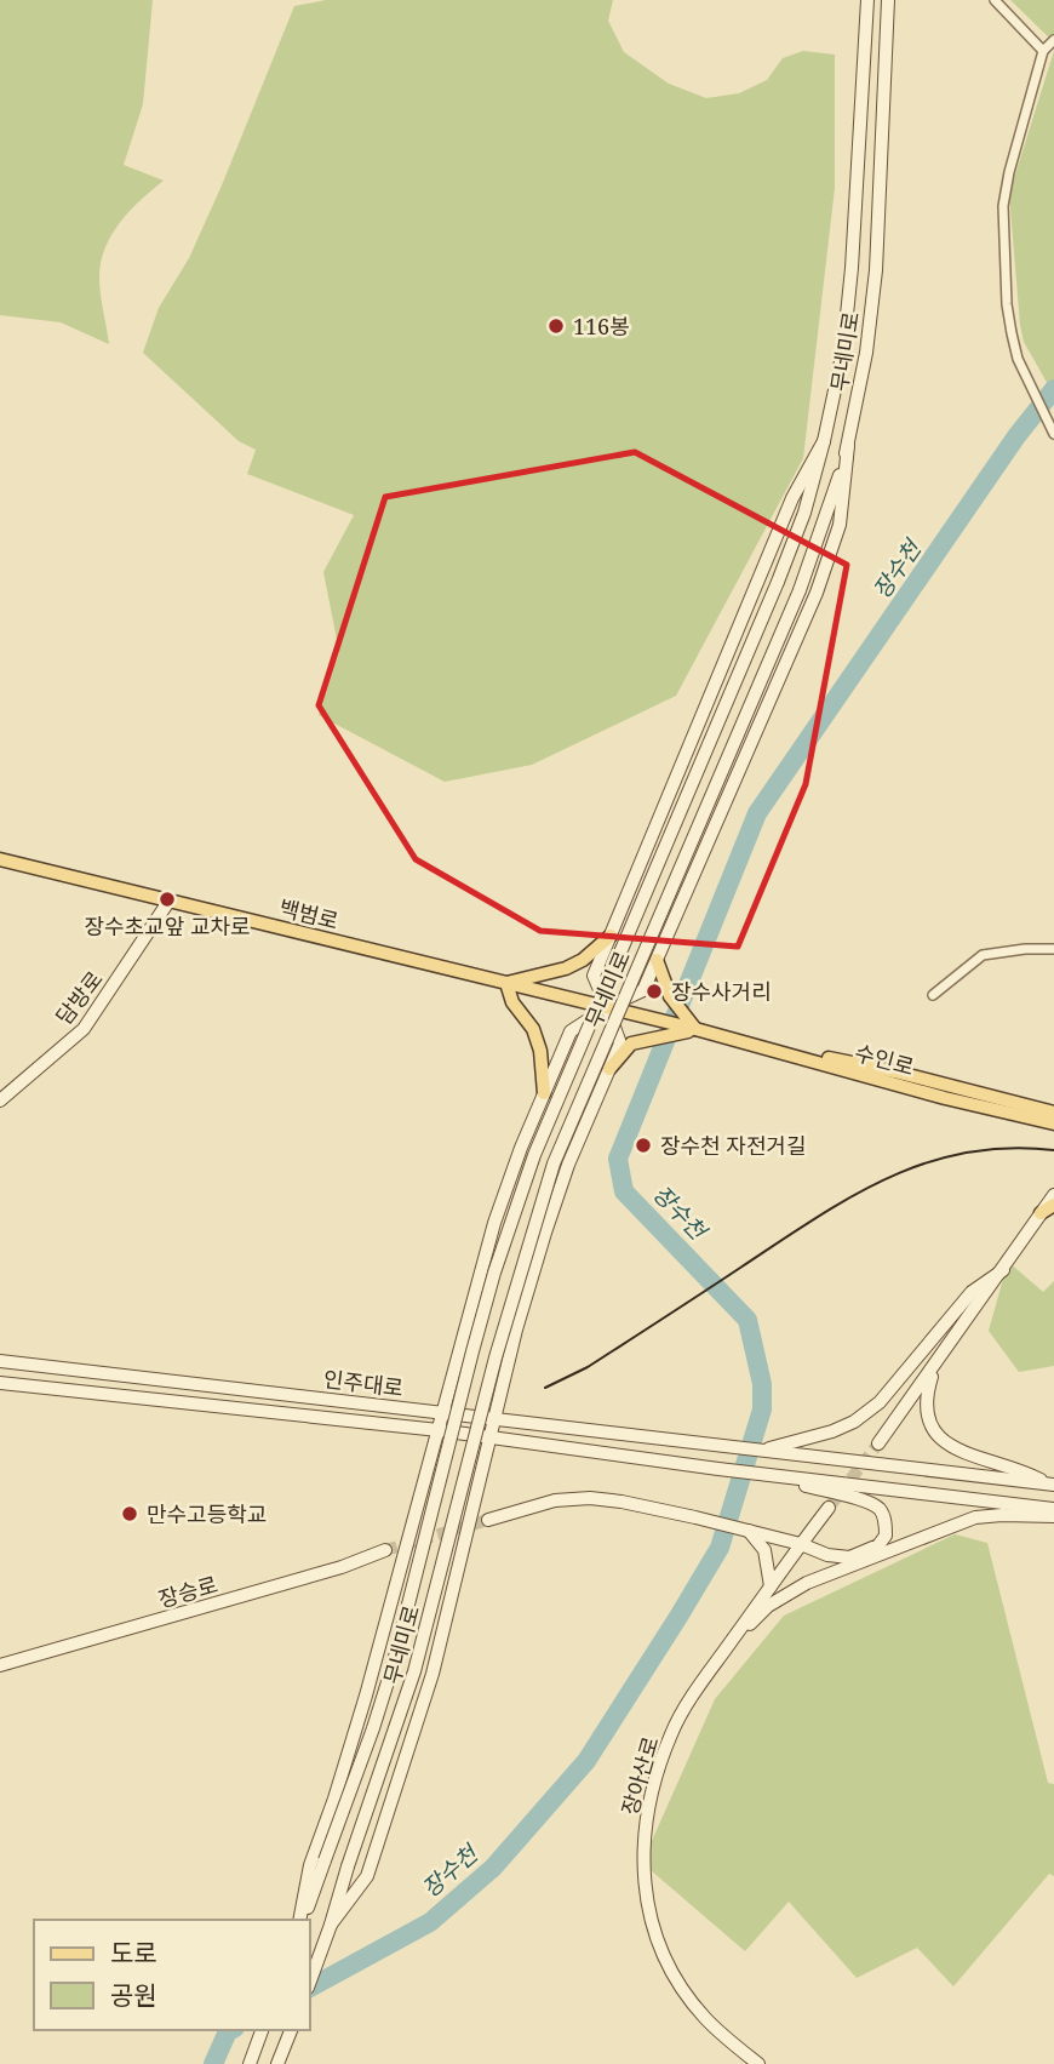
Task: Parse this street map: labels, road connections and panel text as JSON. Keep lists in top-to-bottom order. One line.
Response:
{"streets":{"main road":["무네미로","백범로","담방로","수인로","인주대로","장승로","장아산로"]},"crossings":[["백범로","담방로"],["백범로","수인로"]],"water":["장수천"],"places":["116봉","장수초교앞 교차로","장수사거리","장수천 자전거길","만수고등학교"],"legend":["도로","공원"]}
